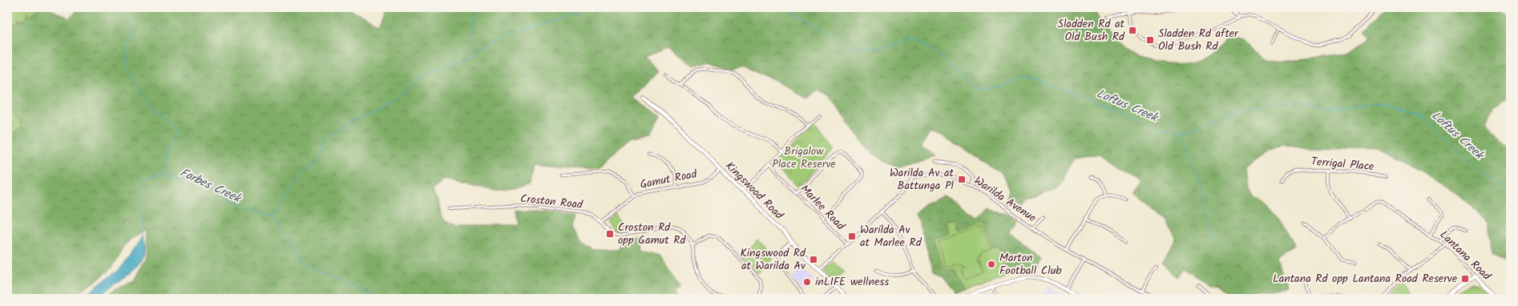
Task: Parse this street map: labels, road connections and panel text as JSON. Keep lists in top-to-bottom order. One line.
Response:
{"streets":{"street":["Terrigal Place","Gamut Road","Kingswood Road","Warilda Avenue","Croston Road","Marlee Road","Lantana Road"]},"crossings":[["Gamut Road","Kingswood Road"],["Gamut Road","Croston Road"],["Kingswood Road","Warilda Avenue"],["Warilda Avenue","Marlee Road"]],"water":["Loftus Creek","Forbes Creek"],"parks":["Brigalow Place Reserve"],"places":{"transit":["Sladden Rd at Old Bush Rd","Sladden Rd after Old Bush Rd","Warilda Av at Battunga Pl","Croston Rd opp Gamut Rd","Warilda Av at Marlee Rd","Kingswood Rd at Warilda Av","Lantana Rd opp Lantana Road Reserve"],"other":["Marton Football Club","inLIFE wellness"]}}
